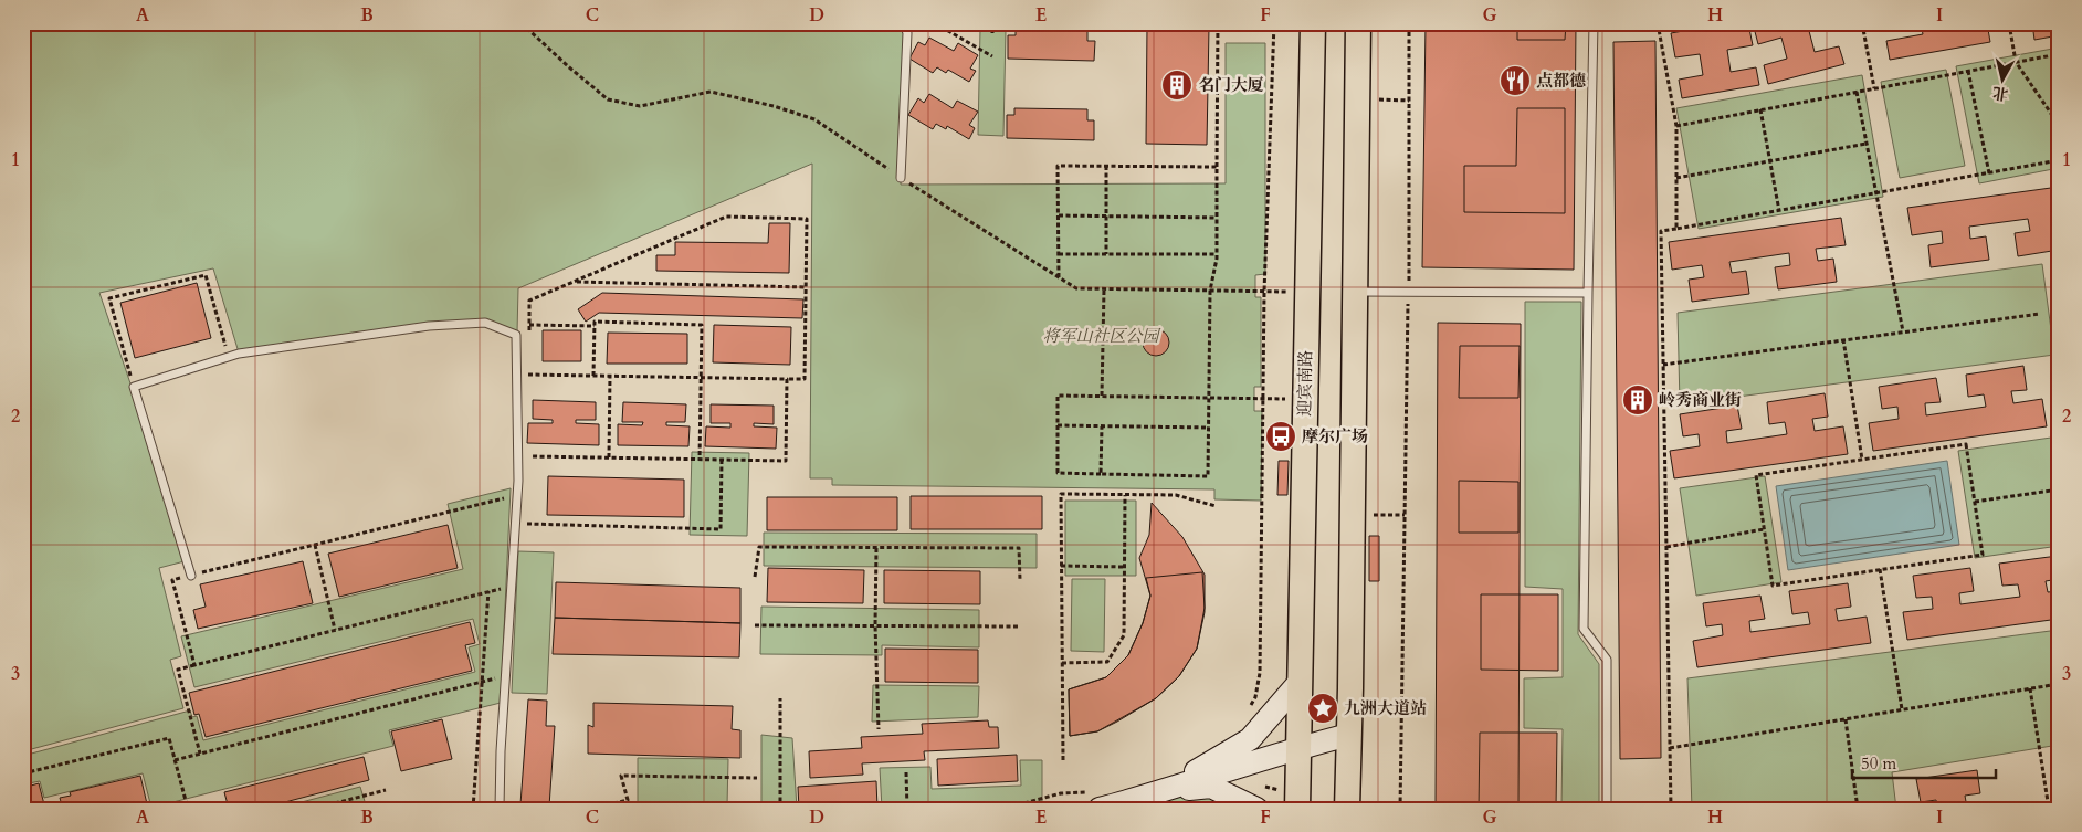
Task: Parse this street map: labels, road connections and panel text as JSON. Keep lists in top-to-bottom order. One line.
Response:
{"streets":{"main road":["迎宾南路"]},"parks":["将军山社区公园"],"places":{"restaurant":["点都德"],"building":["名门大厦","岭秀商业街"],"bus stop":["摩尔广场"],"place":["九洲大道站"]},"scale_bar":"50 m","north":"bottom","grid":{"columns":["A","B","C","D","E","F","G","H","I"],"rows":["1","2","3"]}}
